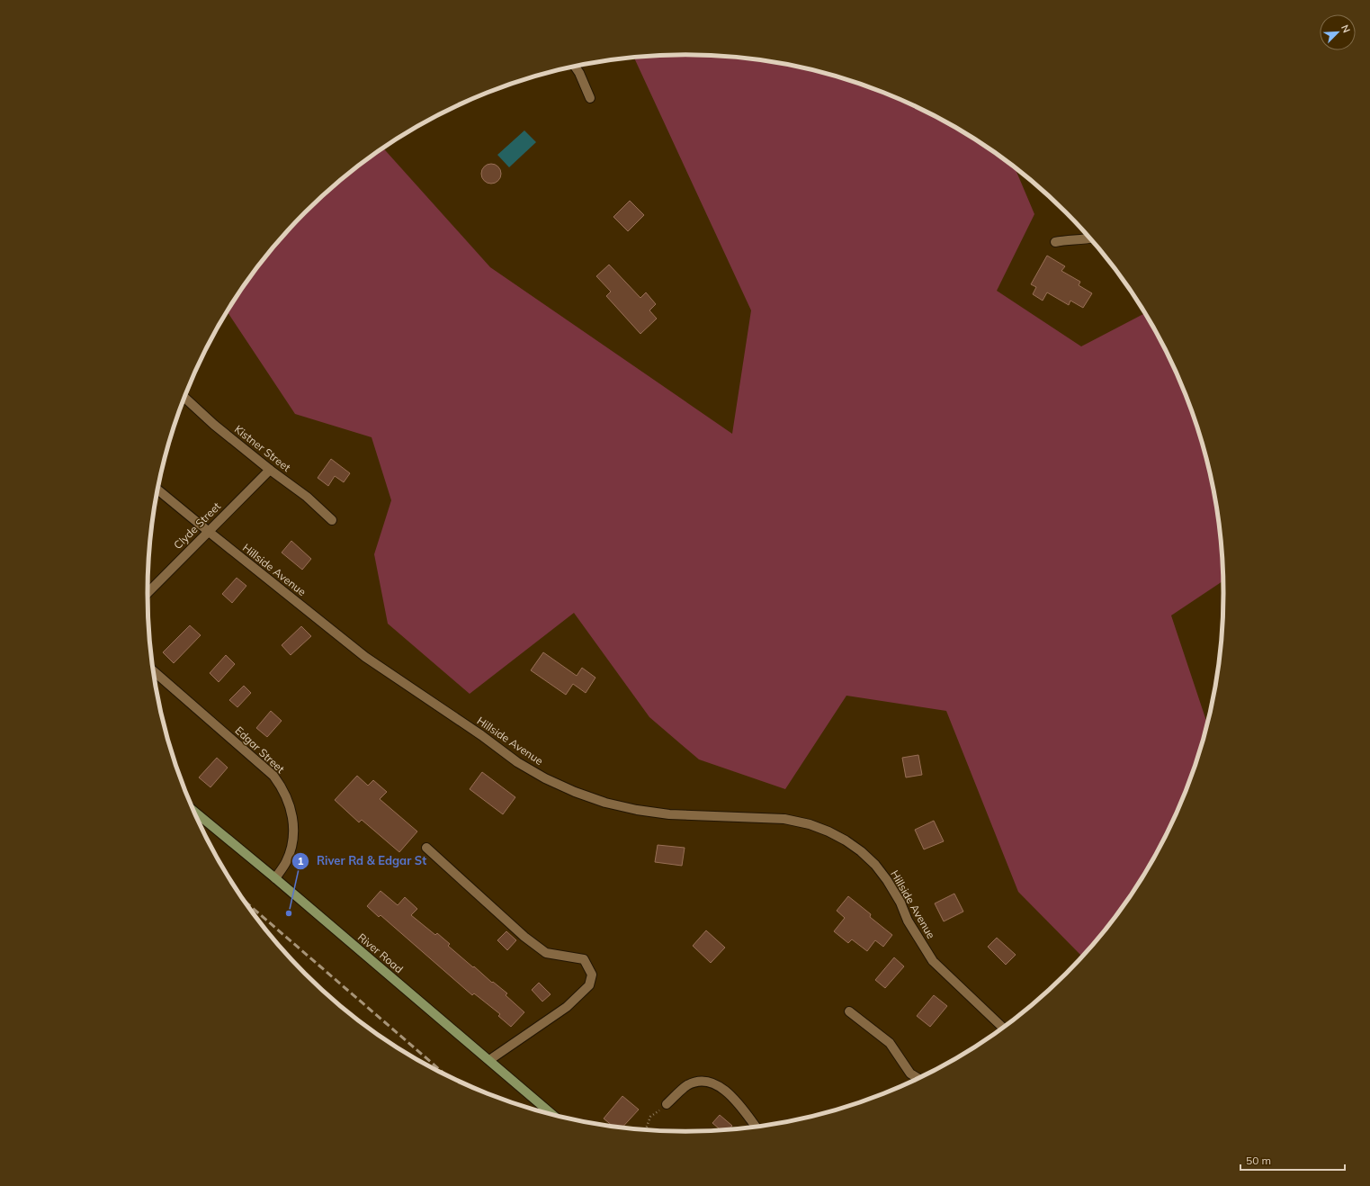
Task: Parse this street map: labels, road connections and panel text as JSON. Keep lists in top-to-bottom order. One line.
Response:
{"streets":{"main road":["River Road"],"street":["Kistner Street","Clyde Street","Hillside Avenue","Edgar Street"]},"crossings":[["Kistner Street","Clyde Street"],["Clyde Street","Hillside Avenue"],["Edgar Street","River Road"]],"places":["River Rd & Edgar St"],"scale_bar":"50 m","north":"top right"}
